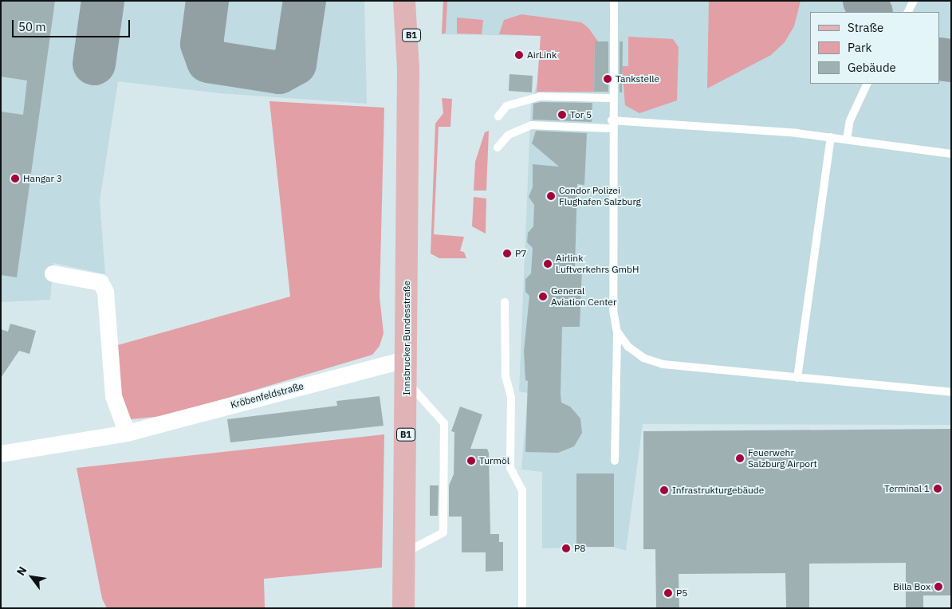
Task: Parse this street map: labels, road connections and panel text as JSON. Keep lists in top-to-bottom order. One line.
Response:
{"streets":{"main road":["B1","Innsbrucker Bundesstraße"],"street":["Kröbenfeldstraße"]},"crossings":[["Innsbrucker Bundesstraße","Kröbenfeldstraße"]],"places":["AirLink","Tankstelle","Tor 5","Hangar 3","Condor Polizei Flughafen Salzburg","P7","Airlink Luftverkehrs GmbH","General Aviation Center","Feuerwehr Salzburg Airport","Turmöl","Terminal 1","Infrastrukturgebäude","P8","Billa Box","P5"],"legend":["Straße","Park","Gebäude"],"scale_bar":"50 m","north":"top left"}
